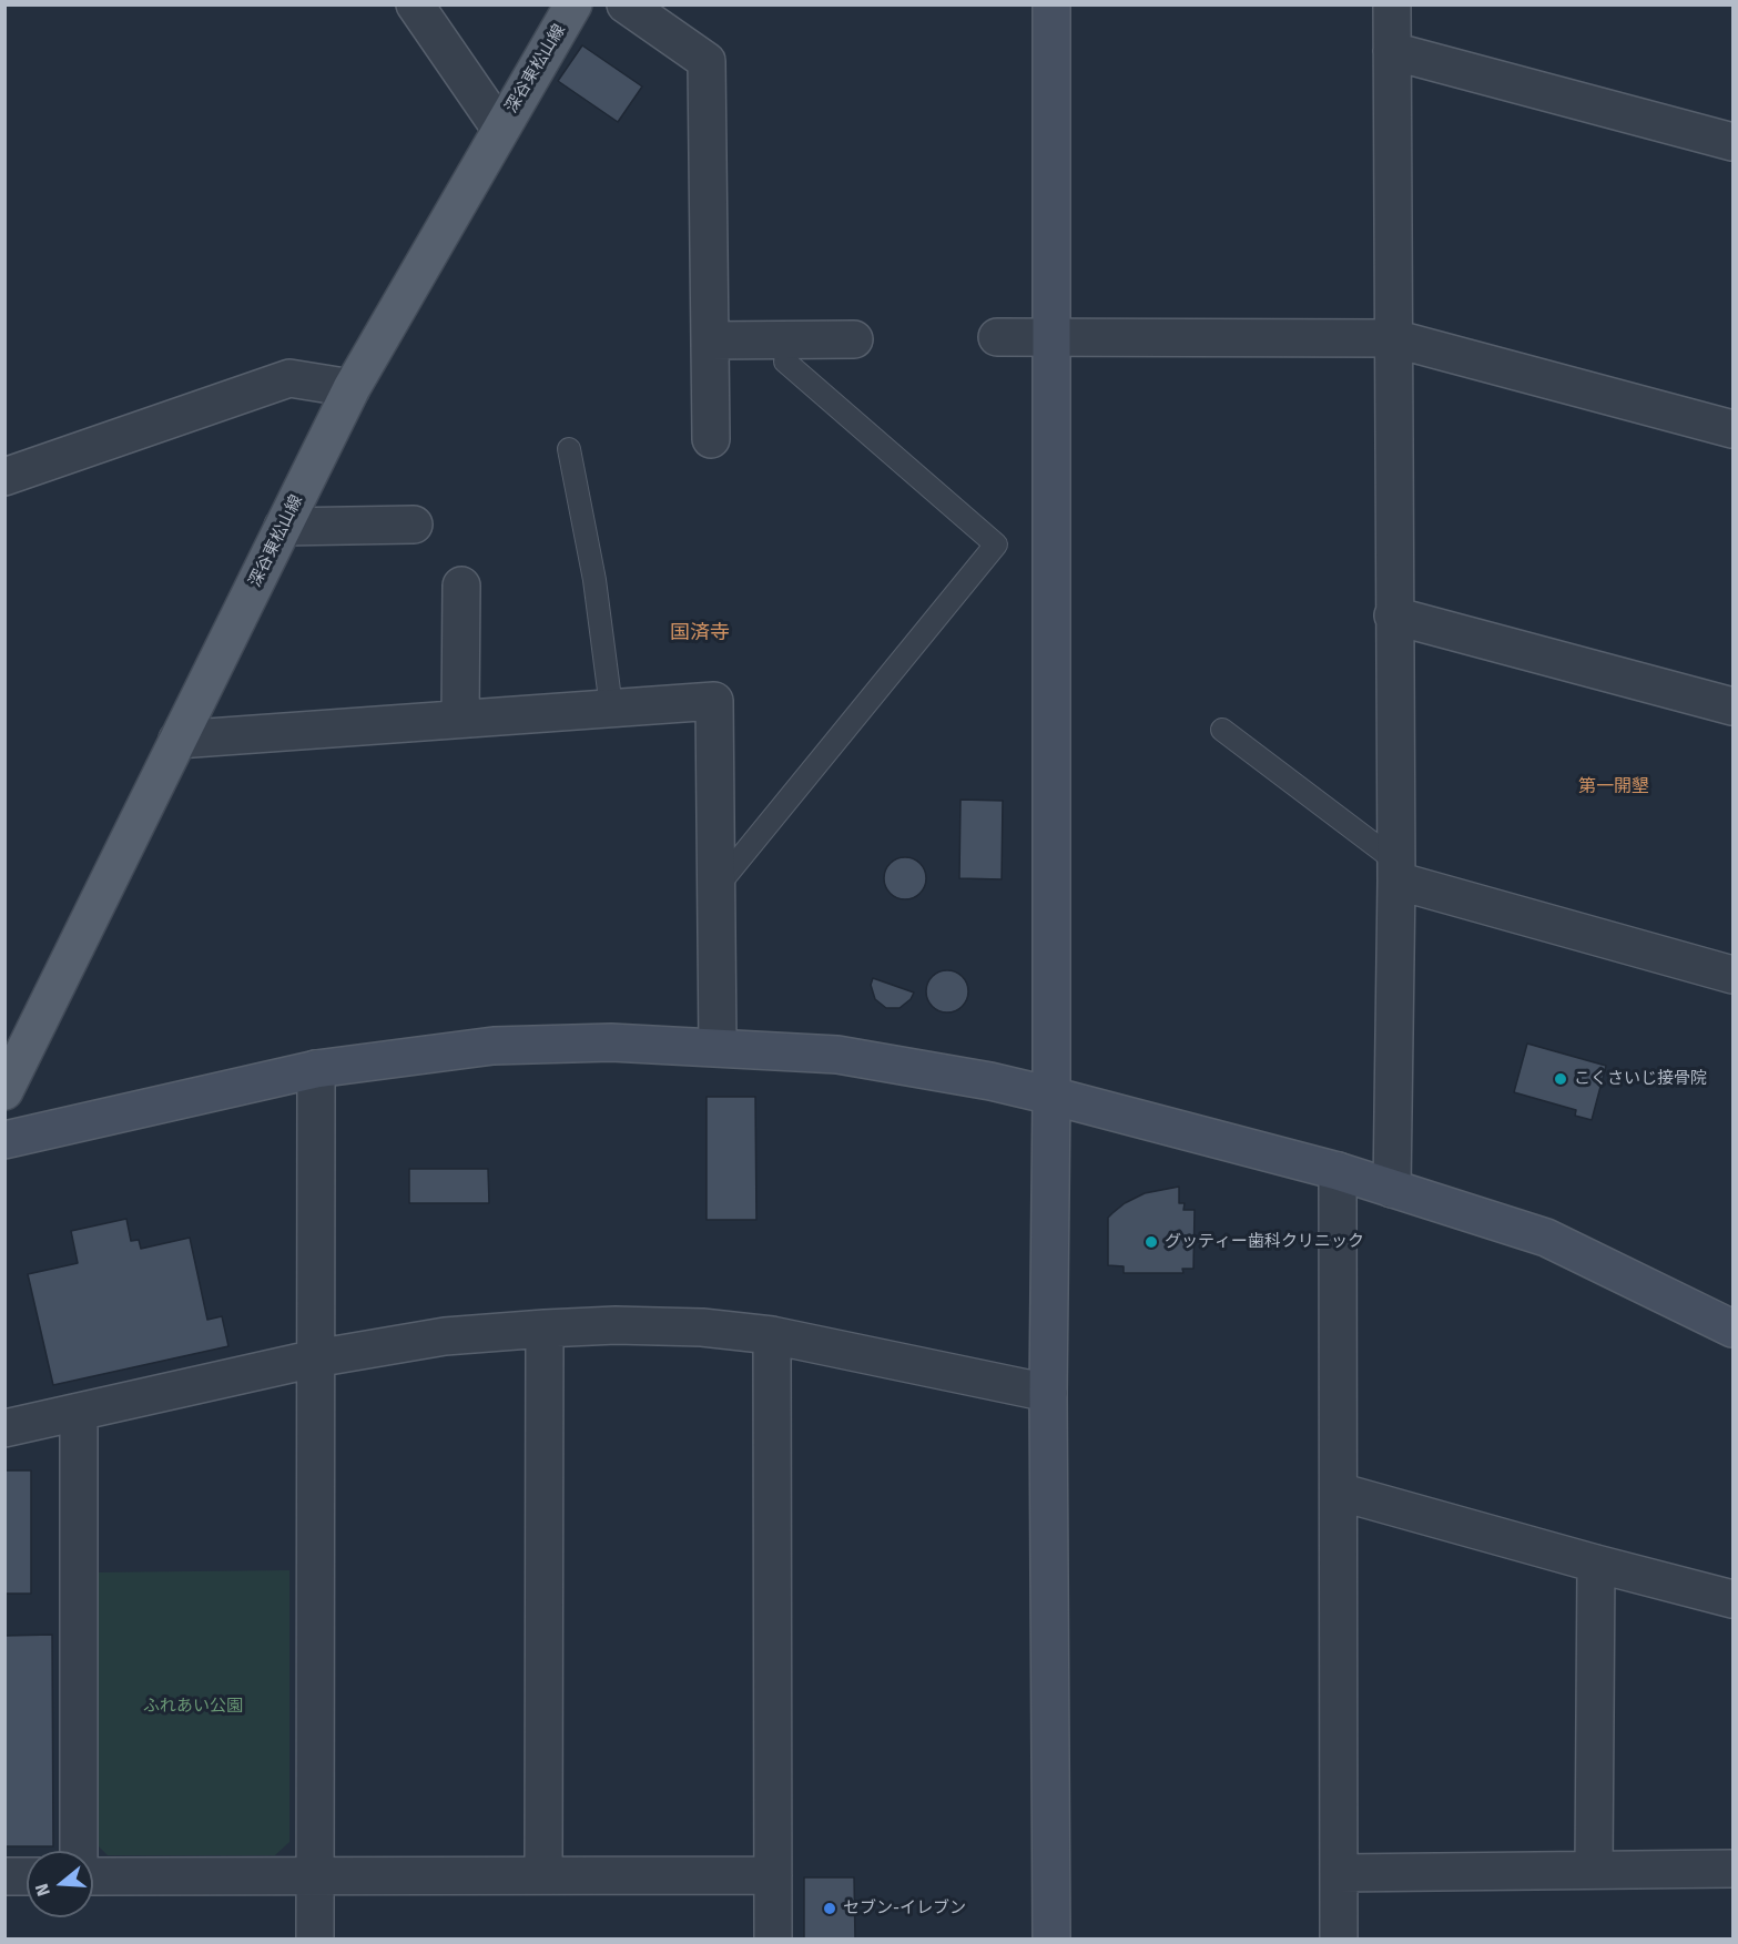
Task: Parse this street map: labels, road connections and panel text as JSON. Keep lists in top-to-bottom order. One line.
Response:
{"streets":{"main road":["深谷東松山線"]},"districts":["国済寺","第一開墾"],"parks":["ふれあい公園"],"places":["こくさいじ接骨院","グッティー歯科クリニック","セブン-イレブン"],"north":"left"}
